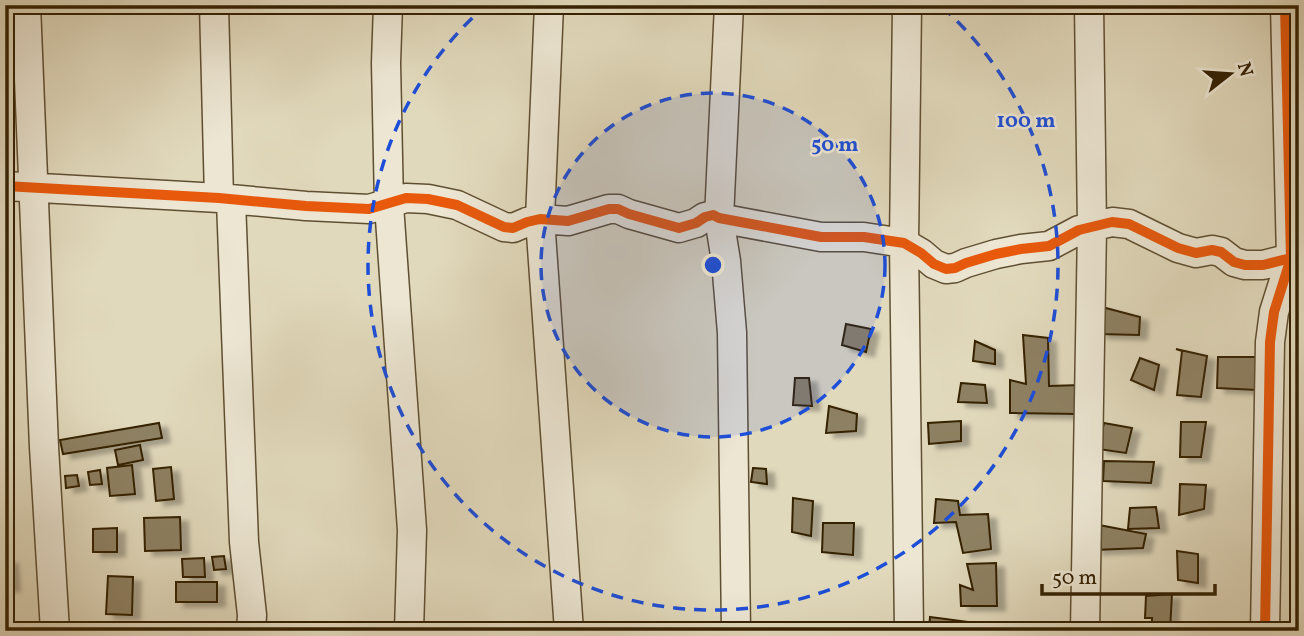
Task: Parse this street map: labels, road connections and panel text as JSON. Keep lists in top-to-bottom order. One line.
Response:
{"scale_bar":"50 m","north":"right","rings":["100 m","50 m"]}
